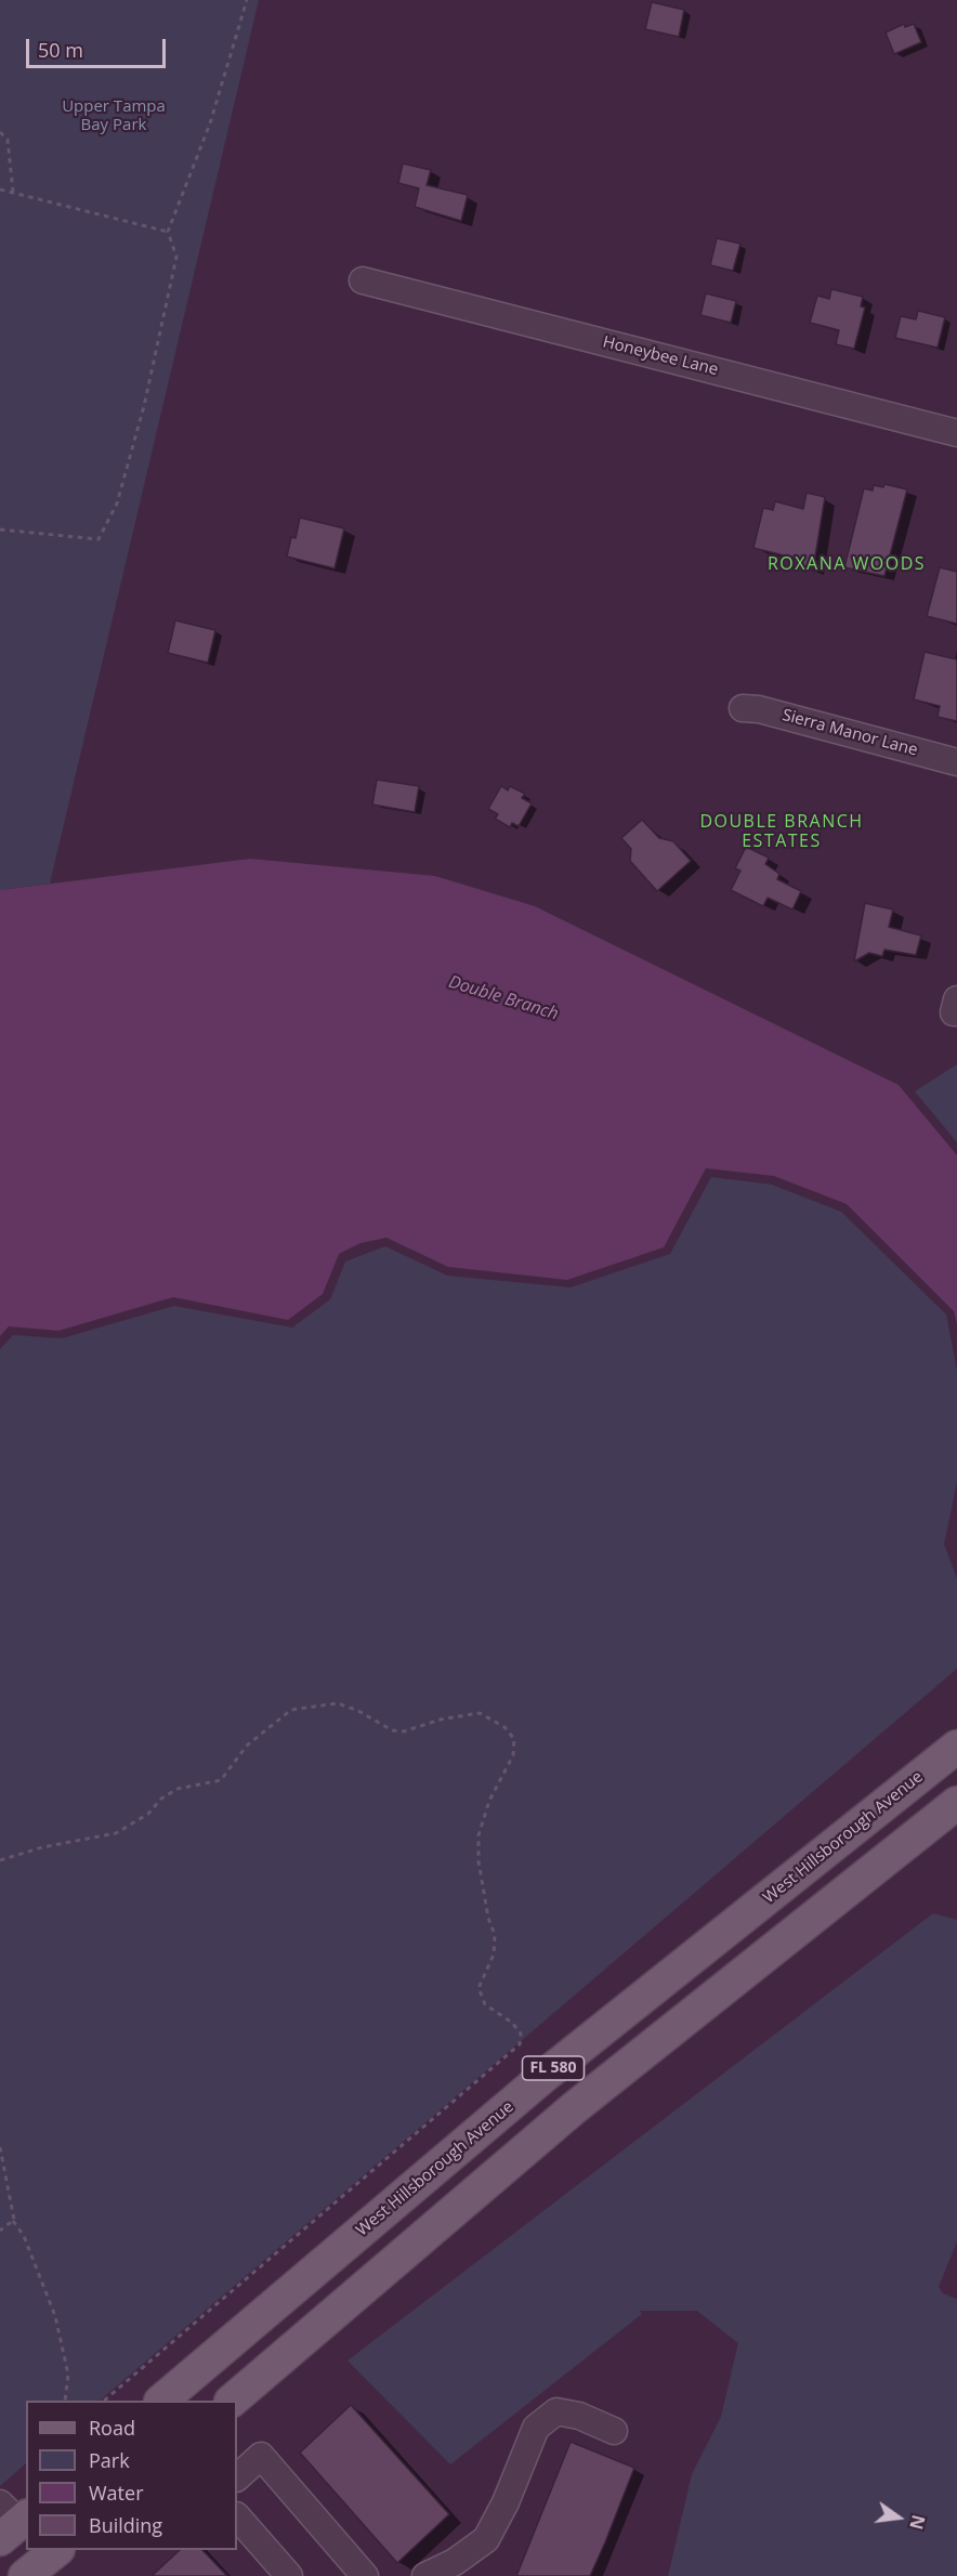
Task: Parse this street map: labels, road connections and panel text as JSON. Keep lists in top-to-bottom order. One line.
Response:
{"streets":{"main road":["West Hillsborough Avenue","FL 580"],"street":["Honeybee Lane","Sierra Manor Lane"]},"districts":["ROXANA WOODS","DOUBLE BRANCH ESTATES"],"water":["Double Branch"],"parks":["Upper Tampa Bay Park"],"legend":["Road","Park","Water","Building"],"scale_bar":"50 m","north":"right"}
